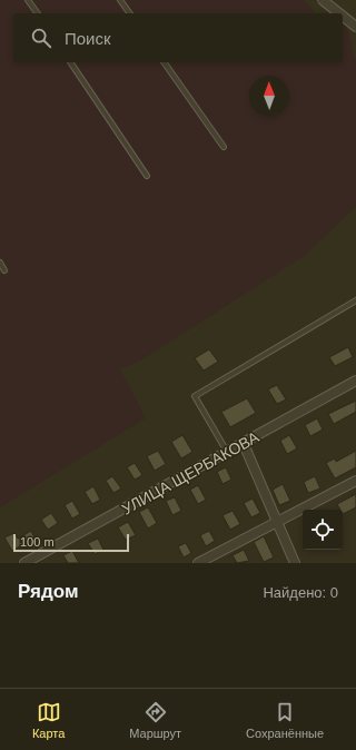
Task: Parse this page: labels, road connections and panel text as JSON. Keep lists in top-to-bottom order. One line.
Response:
{"streets":{"street":["УЛИЦА ЩЕРБАКОВА"]},"scale_bar":"100 m","north":"top","page":{"search":"Поиск","scale":"100 m","heading":["Рядом","Найдено: 0"],"nav":["Карта","Маршрут","Сохранённые"]}}
